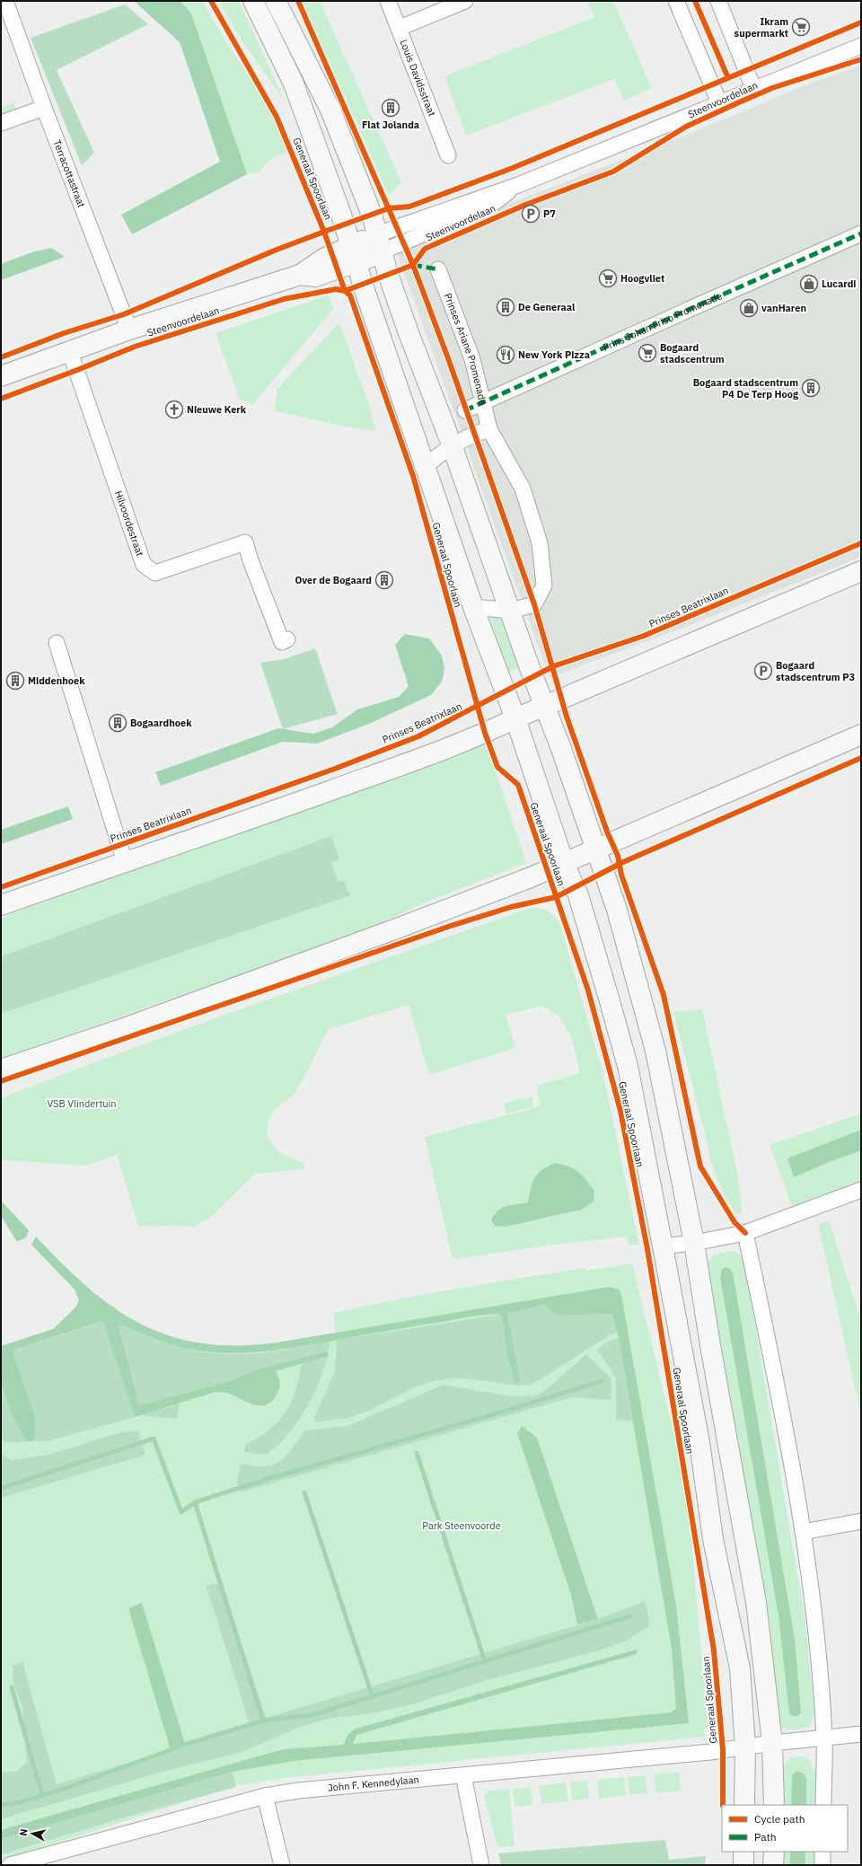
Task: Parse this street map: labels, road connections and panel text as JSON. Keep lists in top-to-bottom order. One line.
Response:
{"streets":{"main road":["Steenvoordelaan","Generaal Spoorlaan"],"street":["Louis Davidsstraat","Terracottastraat","Prins Johan Friso Promenade","Prinses Ariane Promenade","Hilvoordestraat","Prinses Beatrixlaan","John F. Kennedylaan"]},"crossings":[["Steenvoordelaan","Terracottastraat"],["Steenvoordelaan","Generaal Spoorlaan"],["Steenvoordelaan","Hilvoordestraat"],["Generaal Spoorlaan","Prinses Ariane Promenade"],["Generaal Spoorlaan","John F. Kennedylaan"],["Prins Johan Friso Promenade","Prinses Ariane Promenade"]],"parks":["VSB Vlindertuin","Park Steenvoorde"],"places":{"supermarket":["Ikram supermarkt","Hoogvliet","Bogaard stadscentrum"],"building":["Flat Jolanda","De Generaal","Bogaard stadscentrum P4 De Terp Hoog","Over de Bogaard","Middenhoek","Bogaardhoek"],"parking":["P7","Bogaard stadscentrum P3"],"shop":["Lucardi","vanHaren"],"restaurant":["New York Pizza"],"church":["Nieuwe Kerk"]},"legend":["Cycle path","Path"],"north":"left"}
